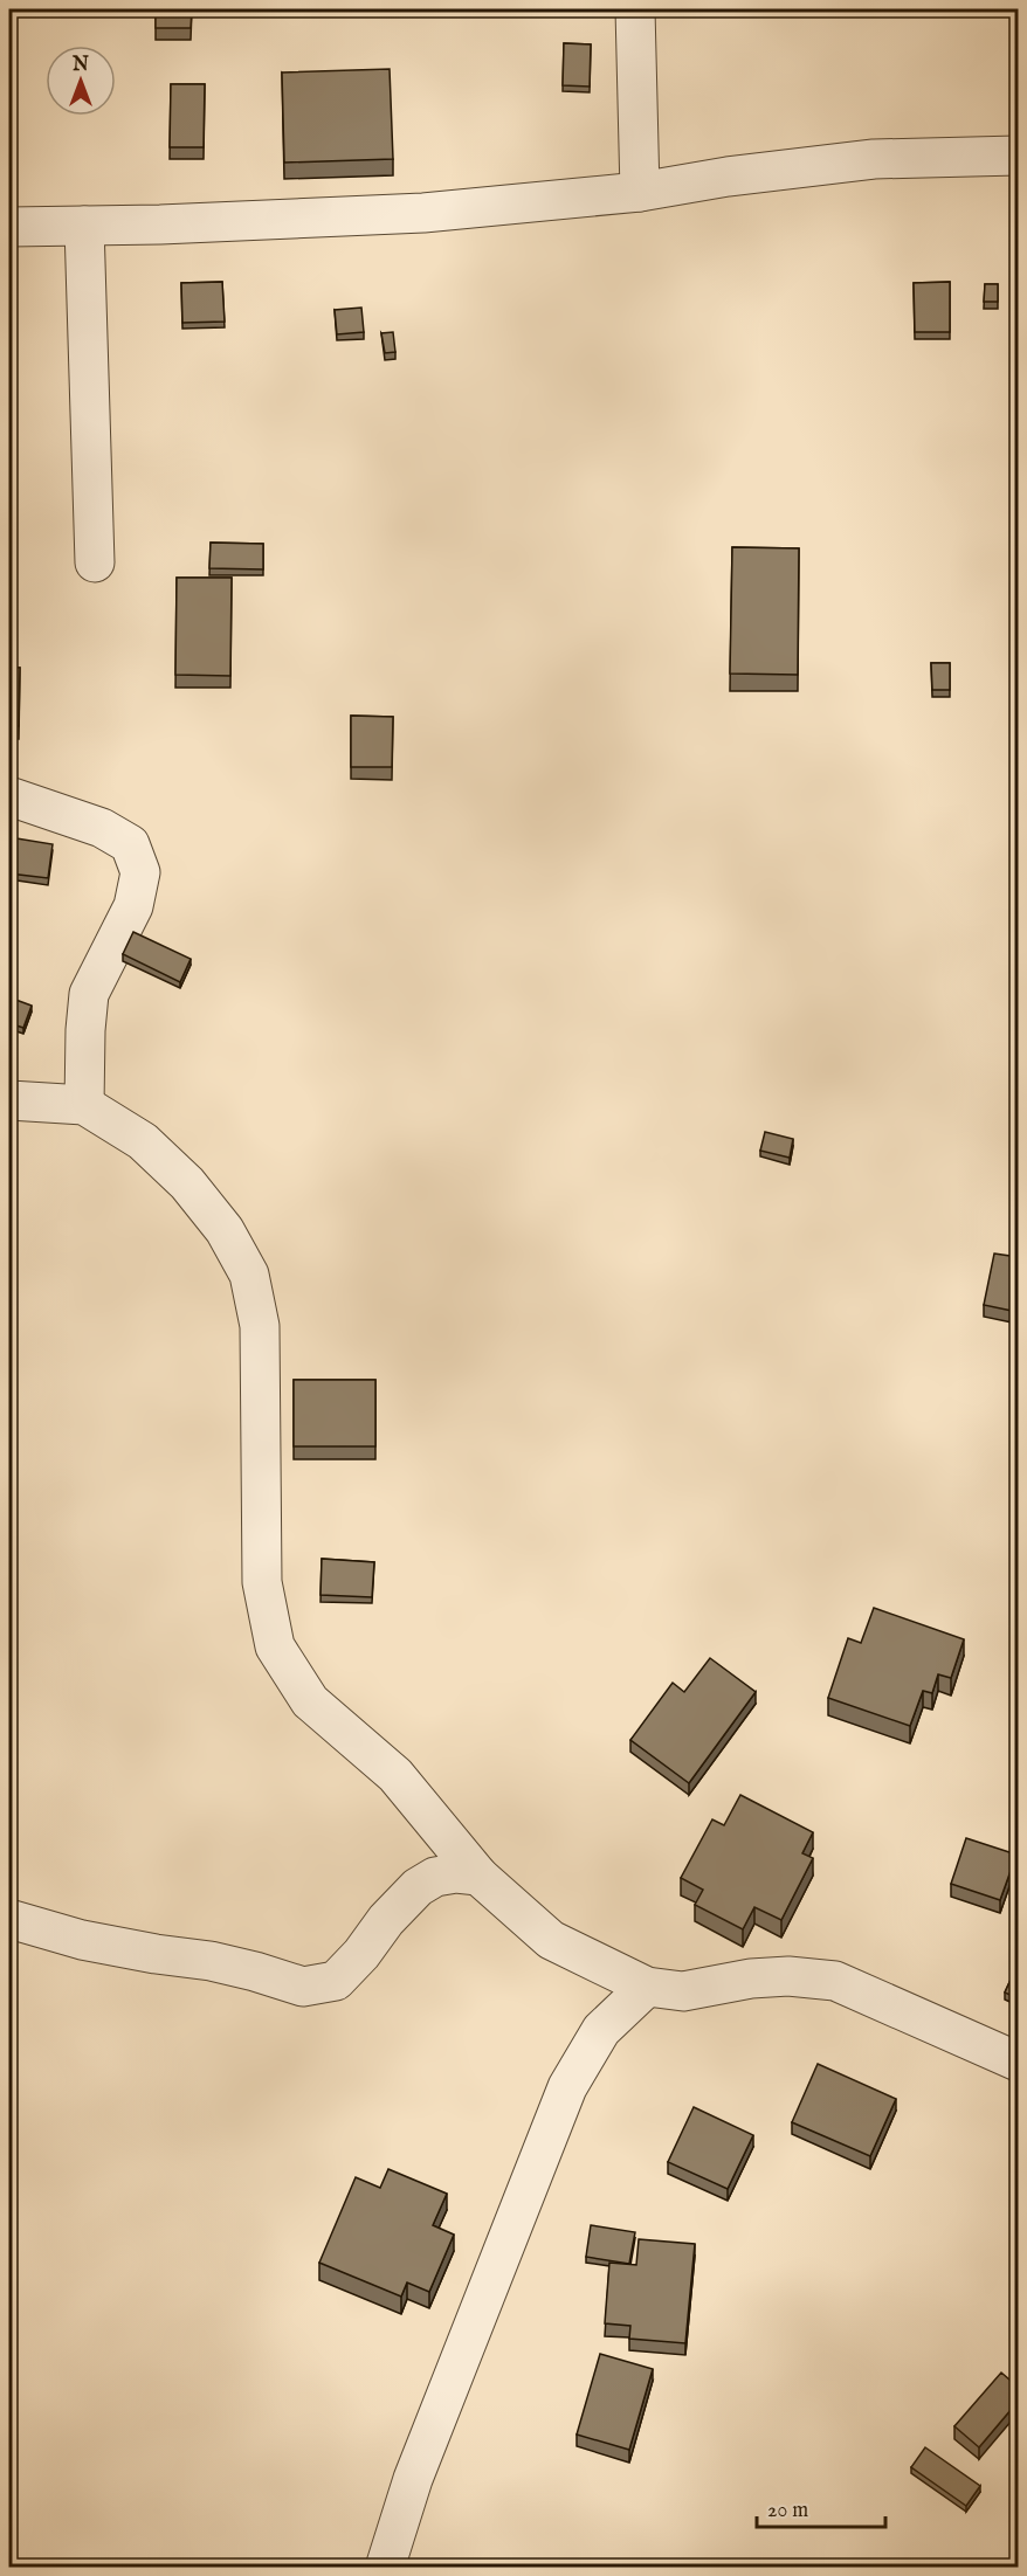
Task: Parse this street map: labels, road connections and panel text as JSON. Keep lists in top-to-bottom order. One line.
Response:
{"scale_bar":"20 m","north":"top"}
